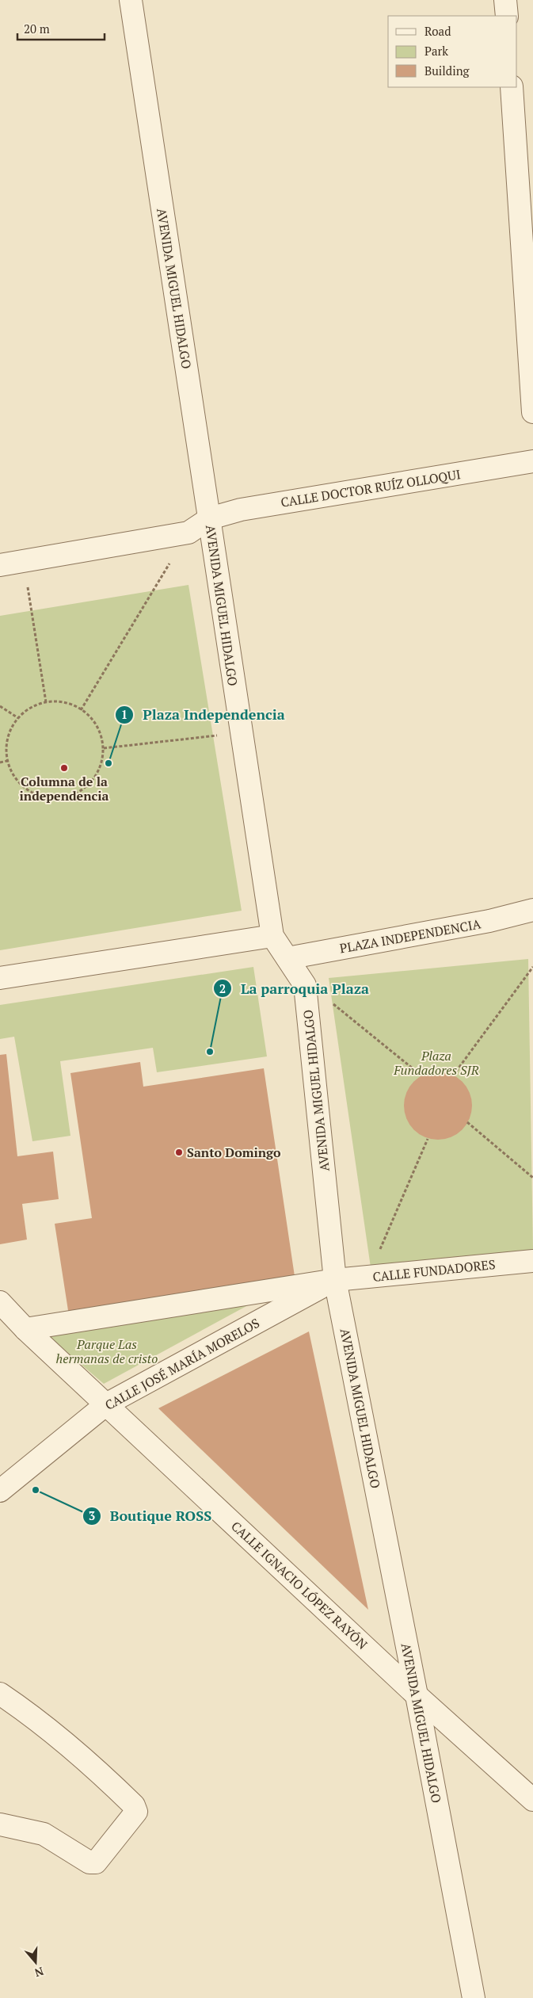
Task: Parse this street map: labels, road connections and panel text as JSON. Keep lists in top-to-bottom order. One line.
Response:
{"streets":{"street":["AVENIDA MIGUEL HIDALGO","CALLE DOCTOR RUÍZ OLLOQUI","PLAZA INDEPENDENCIA","CALLE FUNDADORES","CALLE JOSÉ MARÍA MORELOS","CALLE IGNACIO LÓPEZ RAYÓN"]},"crossings":[["AVENIDA MIGUEL HIDALGO","CALLE DOCTOR RUÍZ OLLOQUI"],["AVENIDA MIGUEL HIDALGO","PLAZA INDEPENDENCIA"],["AVENIDA MIGUEL HIDALGO","CALLE FUNDADORES"],["AVENIDA MIGUEL HIDALGO","CALLE JOSÉ MARÍA MORELOS"],["AVENIDA MIGUEL HIDALGO","CALLE IGNACIO LÓPEZ RAYÓN"],["CALLE FUNDADORES","CALLE JOSÉ MARÍA MORELOS"],["CALLE FUNDADORES","CALLE IGNACIO LÓPEZ RAYÓN"],["CALLE JOSÉ MARÍA MORELOS","CALLE IGNACIO LÓPEZ RAYÓN"]],"parks":["Plaza Fundadores SJR","Parque Las hermanas de cristo"],"places":["Plaza Independencia","Columna de la independencia","La parroquia Plaza","Santo Domingo","Boutique ROSS"],"legend":["Road","Park","Building"],"scale_bar":"20 m","north":"bottom"}
